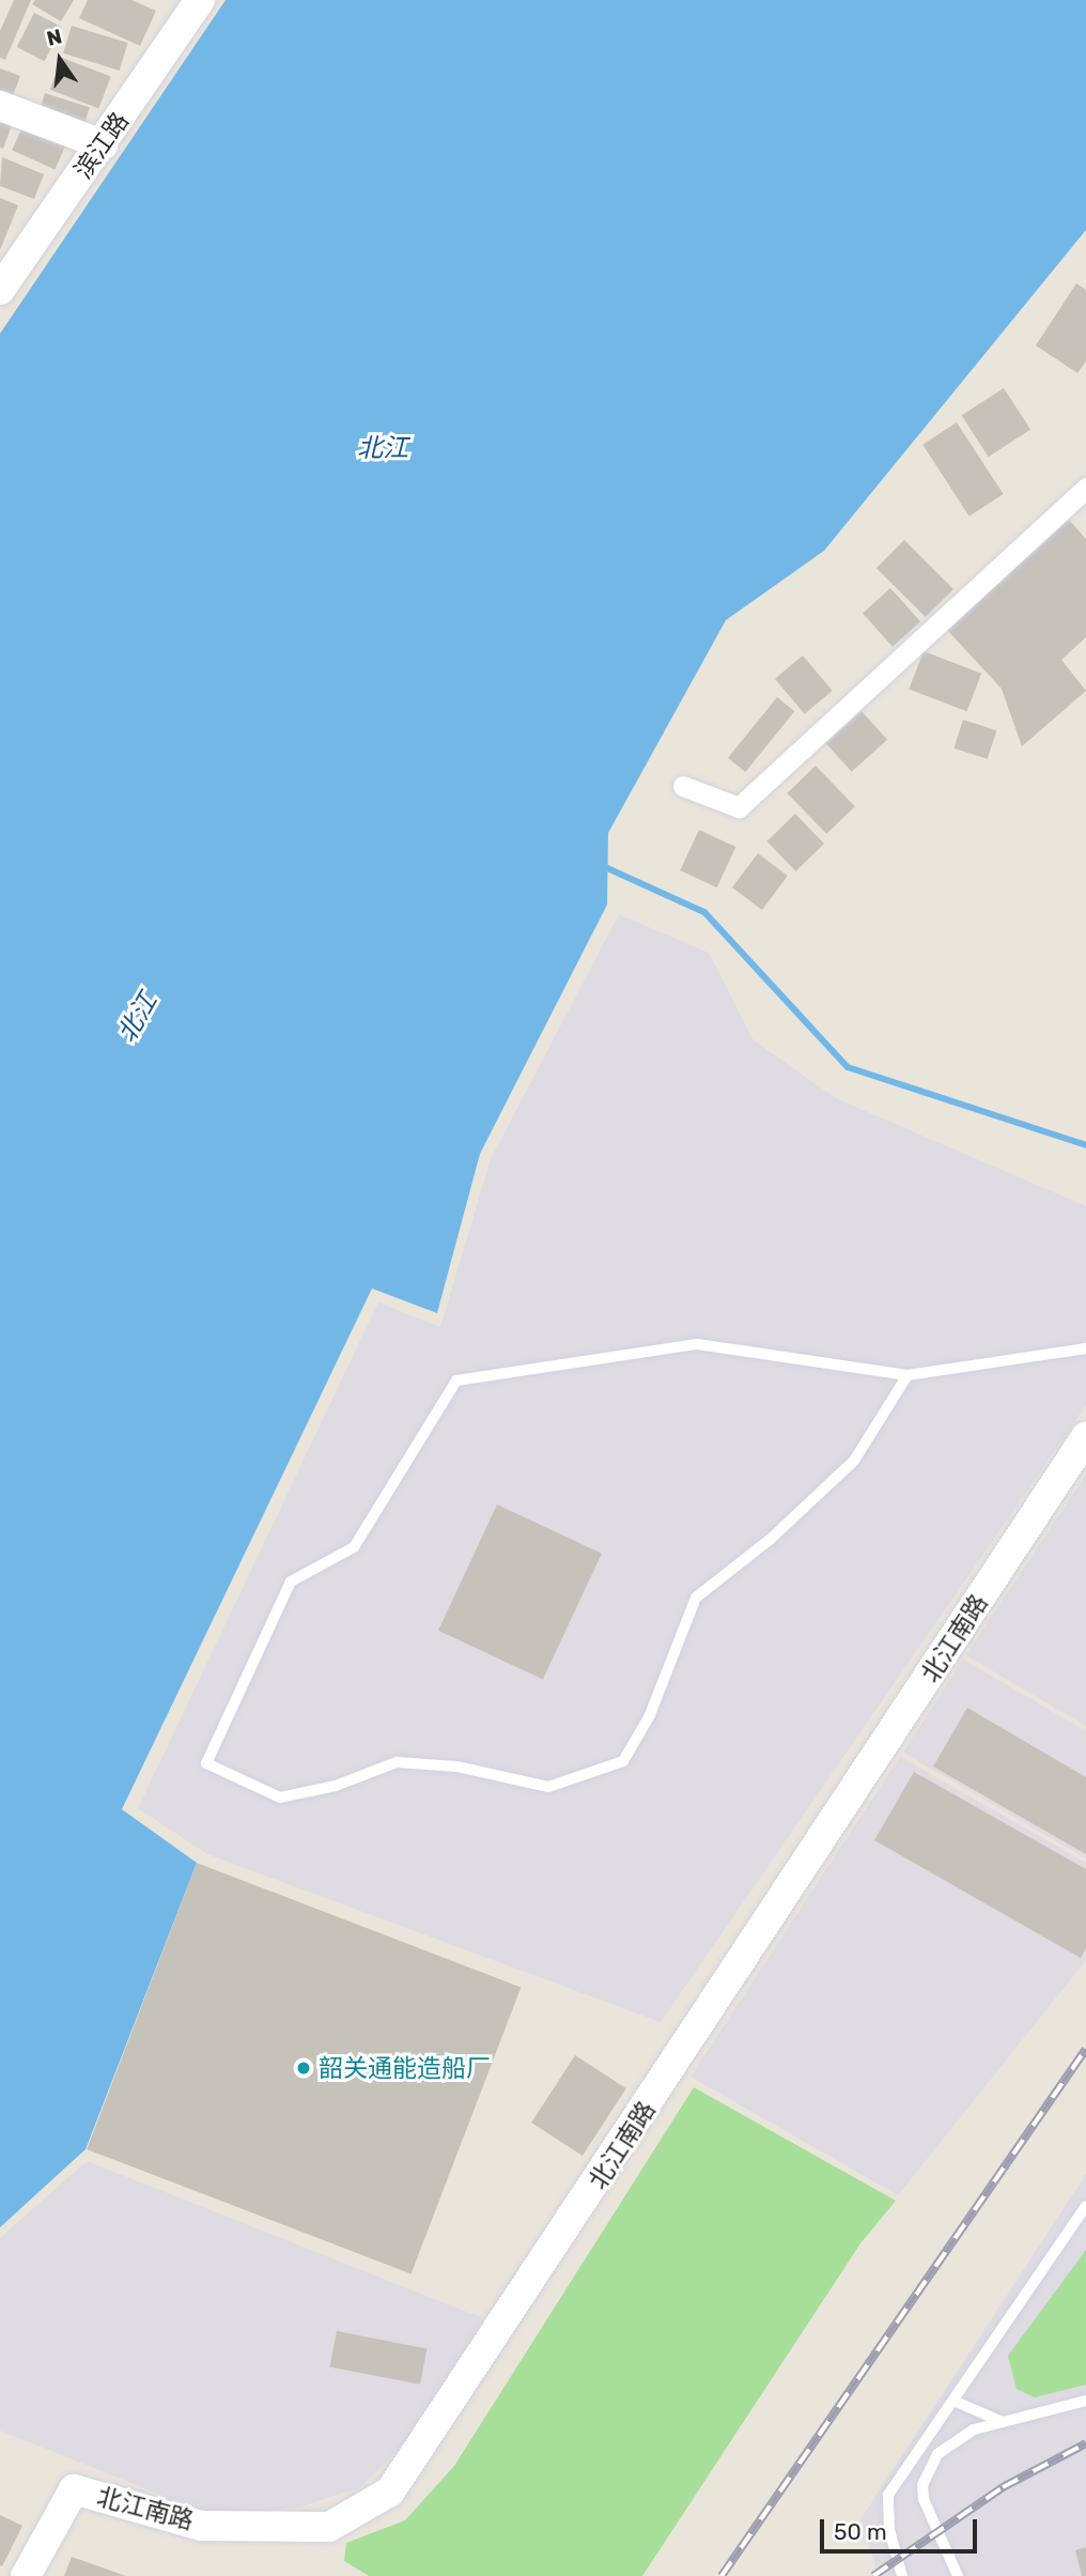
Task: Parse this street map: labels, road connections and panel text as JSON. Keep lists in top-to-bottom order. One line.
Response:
{"streets":{"street":["滨江路","北江南路"]},"water":["北江"],"places":["韶关通能造船厂"],"scale_bar":"50 m","north":"top"}
